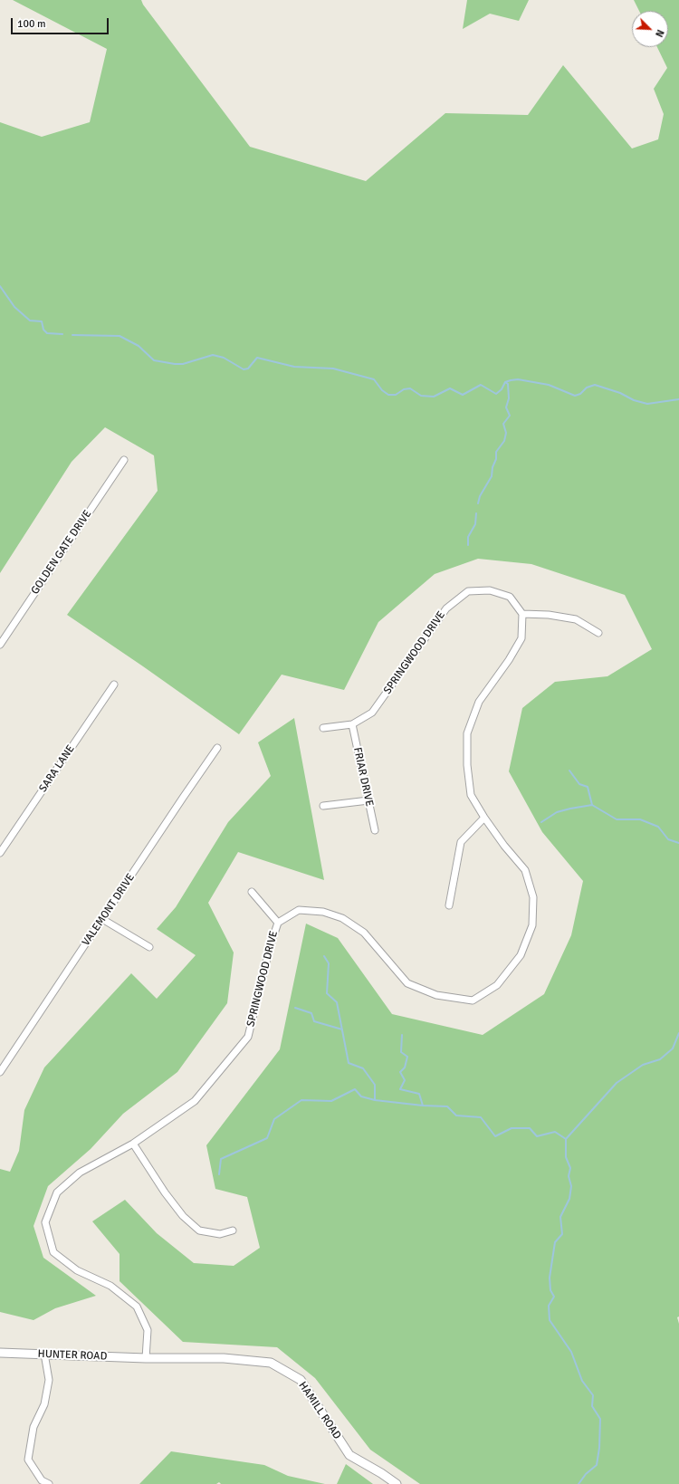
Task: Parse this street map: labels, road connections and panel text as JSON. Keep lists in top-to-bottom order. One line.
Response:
{"streets":{"street":["GOLDEN GATE DRIVE","SPRINGWOOD DRIVE","SARA LANE","FRIAR DRIVE","VALEMONT DRIVE","HUNTER ROAD","HAMILL ROAD"]},"crossings":[["SPRINGWOOD DRIVE","FRIAR DRIVE"],["SPRINGWOOD DRIVE","HUNTER ROAD"],["SPRINGWOOD DRIVE","HAMILL ROAD"],["HUNTER ROAD","HAMILL ROAD"]],"scale_bar":"100 m","north":"bottom right"}
